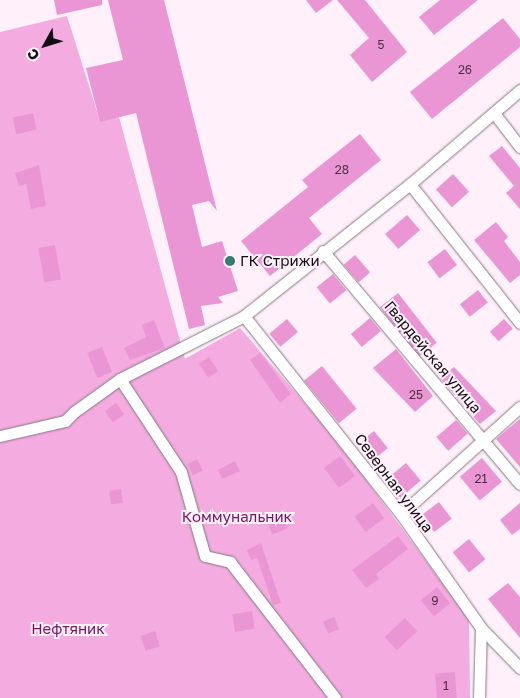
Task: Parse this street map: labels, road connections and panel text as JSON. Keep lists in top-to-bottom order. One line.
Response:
{"streets":{"street":["Гвардейская улица","Северная улица"]},"parks":["Коммунальник","Нефтяник"],"places":["ГК Стрижи"],"house_numbers":["5","26","28","25","21","9","1"],"north":"bottom left"}
